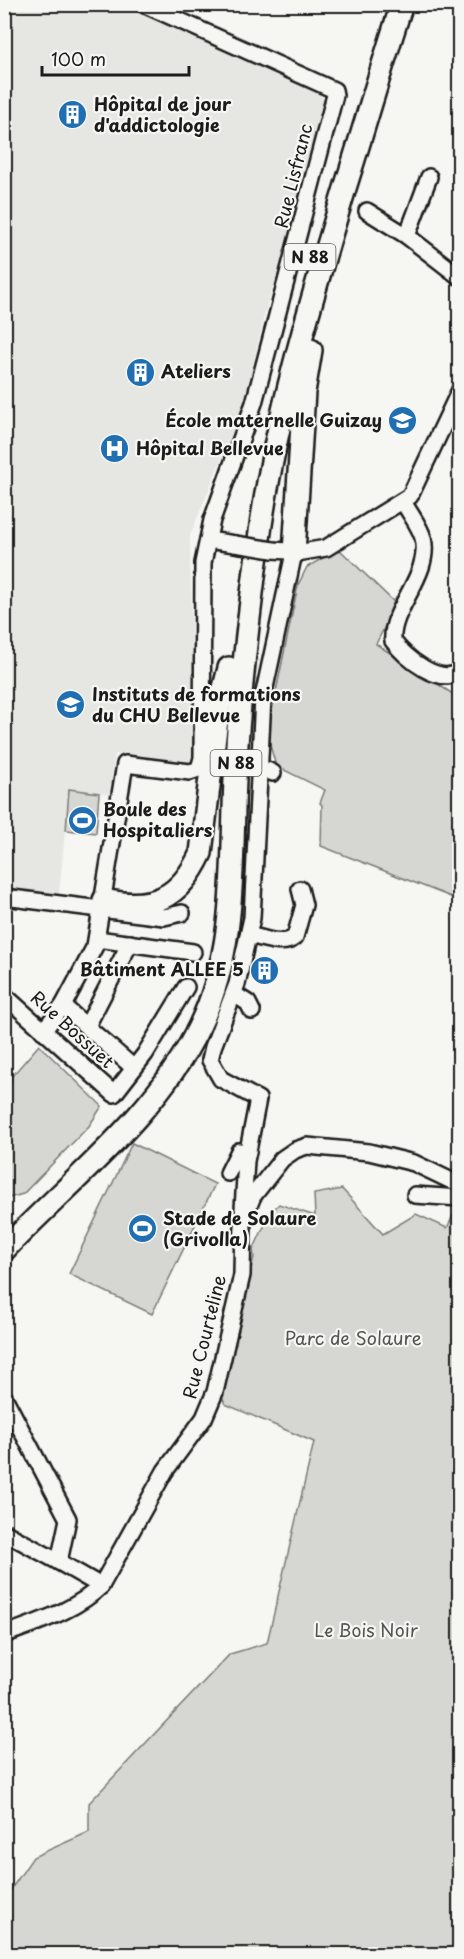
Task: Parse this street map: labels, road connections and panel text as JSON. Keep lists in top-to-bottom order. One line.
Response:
{"streets":{"highway":["N 88"],"street":["Rue Lisfranc","Rue Bossuet","Rue Courteline"]},"parks":["Parc de Solaure","Le Bois Noir"],"places":{"building":["Hôpital de jour d'addictologie","Ateliers","Bâtiment ALLEE 5"],"school or university":["École maternelle Guizay","Instituts de formations du CHU Bellevue"],"hospital":["Hôpital Bellevue"],"sports":["Boule des Hospitaliers","Stade de Solaure (Grivolla)"]},"scale_bar":"100 m"}
